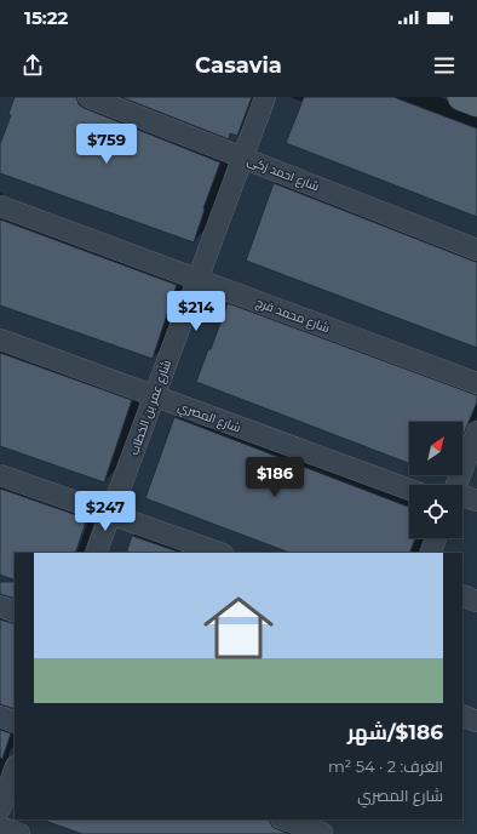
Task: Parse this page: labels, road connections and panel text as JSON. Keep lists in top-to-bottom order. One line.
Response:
{"streets":{"street":["شارع احمد زكى","شارع محمد فرج","شارع عمر بن الخطاب","شارع المصري"]},"crossings":[["شارع احمد زكى","شارع عمر بن الخطاب"],["شارع محمد فرج","شارع عمر بن الخطاب"],["شارع عمر بن الخطاب","شارع المصري"]],"north":"top right","page":{"status":"15:22","header":"Casavia","price":["$759","$214","$186","$247"],"list":[{"name":"$186/شهر","note":"الغرف: 2 · 54 m² · شارع المصري"}]}}
